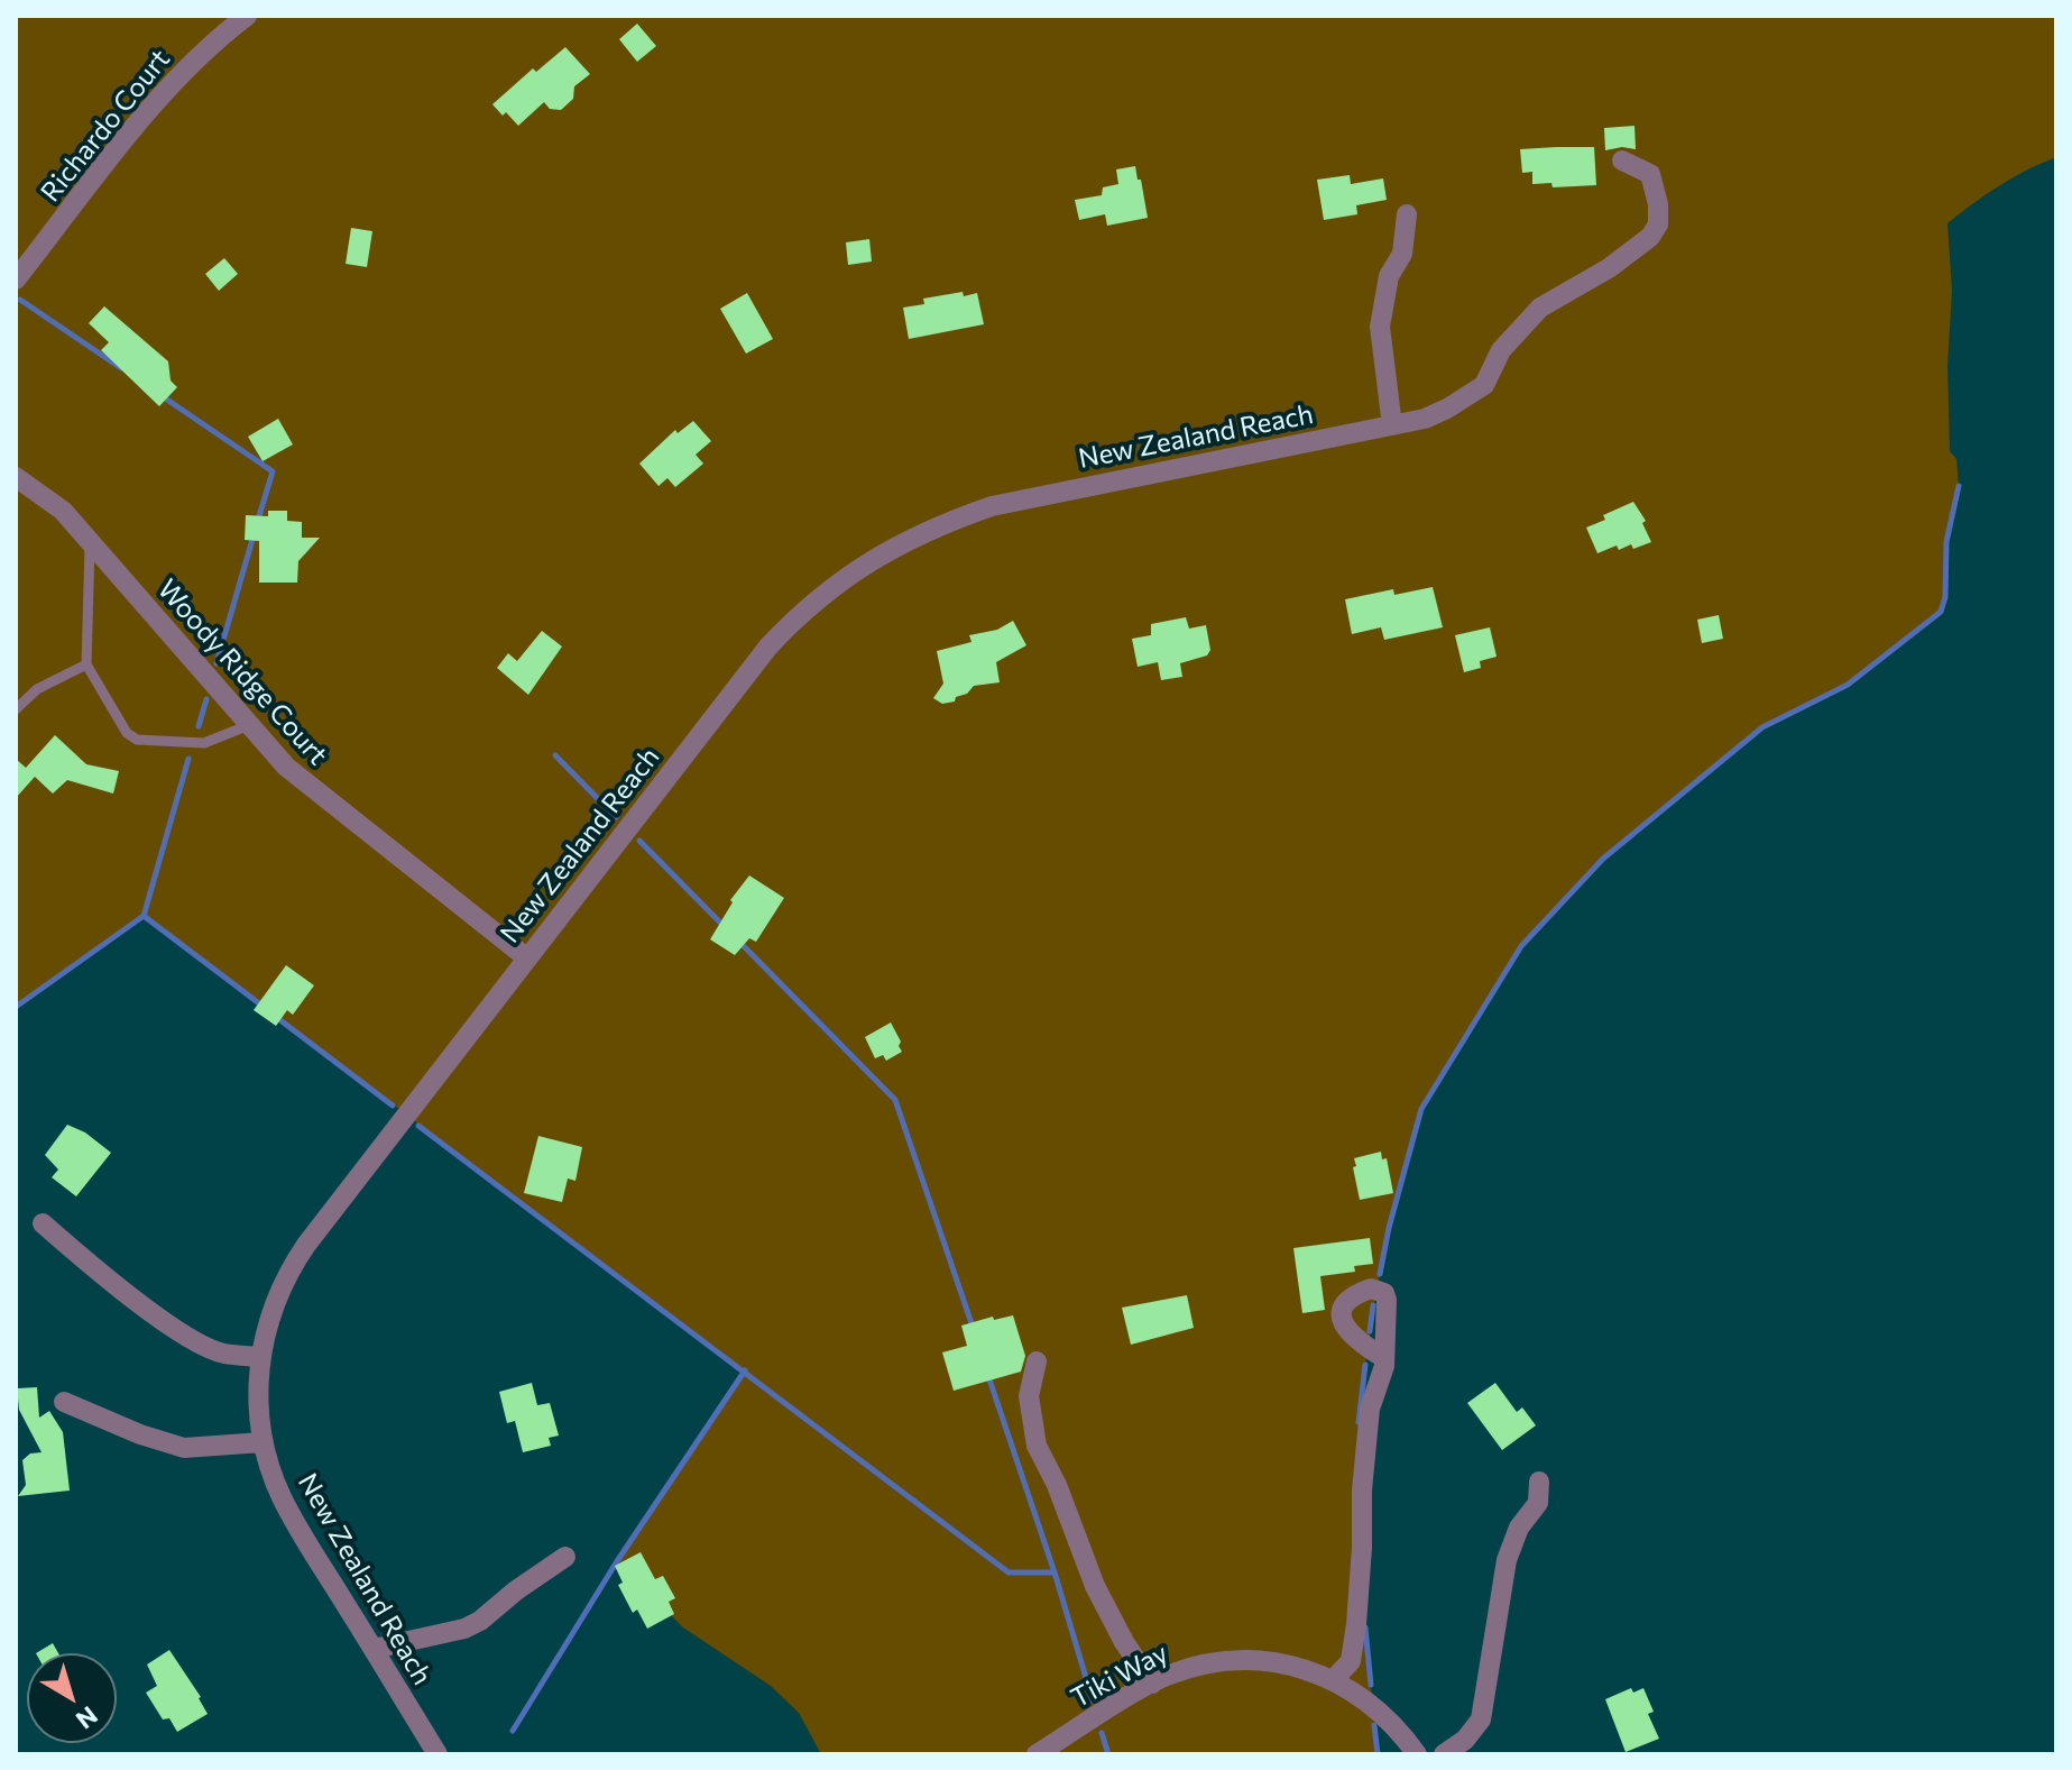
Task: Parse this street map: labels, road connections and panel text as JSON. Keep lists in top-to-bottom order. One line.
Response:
{"streets":{"street":["Richardo Court","New Zealand Reach","Woody Ridge Court","Tiki Way"]},"crossings":[["New Zealand Reach","Woody Ridge Court"]],"north":"bottom right"}
